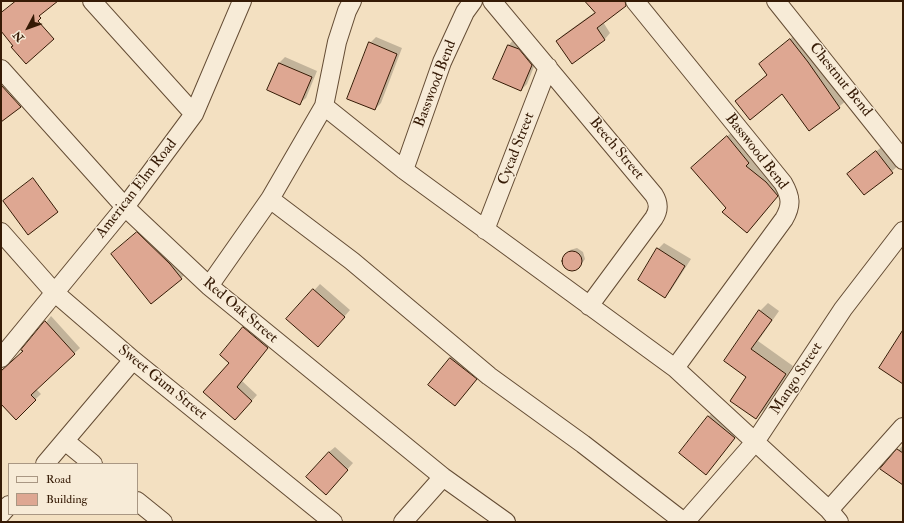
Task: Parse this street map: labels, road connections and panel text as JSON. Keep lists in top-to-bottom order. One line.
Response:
{"streets":{"street":["Chestnut Bend","Basswood Bend","Cycad Street","Beech Street","American Elm Road","Red Oak Street","Mango Street","Sweet Gum Street"]},"crossings":[["Cycad Street","Beech Street"],["American Elm Road","Red Oak Street"],["American Elm Road","Sweet Gum Street"]],"legend":["Road","Building"],"north":"bottom left"}
